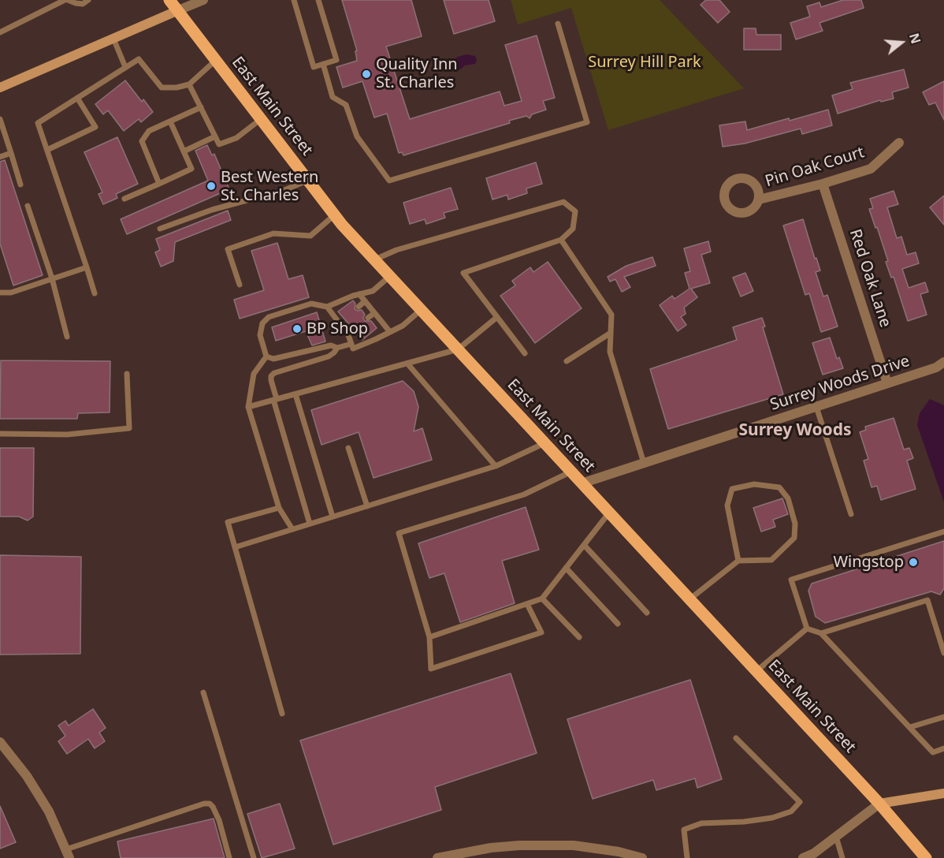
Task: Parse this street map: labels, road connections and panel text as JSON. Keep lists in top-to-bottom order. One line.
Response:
{"streets":{"main road":["East Main Street"],"street":["Pin Oak Court","Red Oak Lane","Surrey Woods Drive"]},"crossings":[["East Main Street","Surrey Woods Drive"],["Pin Oak Court","Red Oak Lane"],["Red Oak Lane","Surrey Woods Drive"]],"districts":["Surrey Woods"],"parks":["Surrey Hill Park"],"places":["Quality Inn St. Charles","Best Western St. Charles","BP Shop","Wingstop"],"north":"right"}
